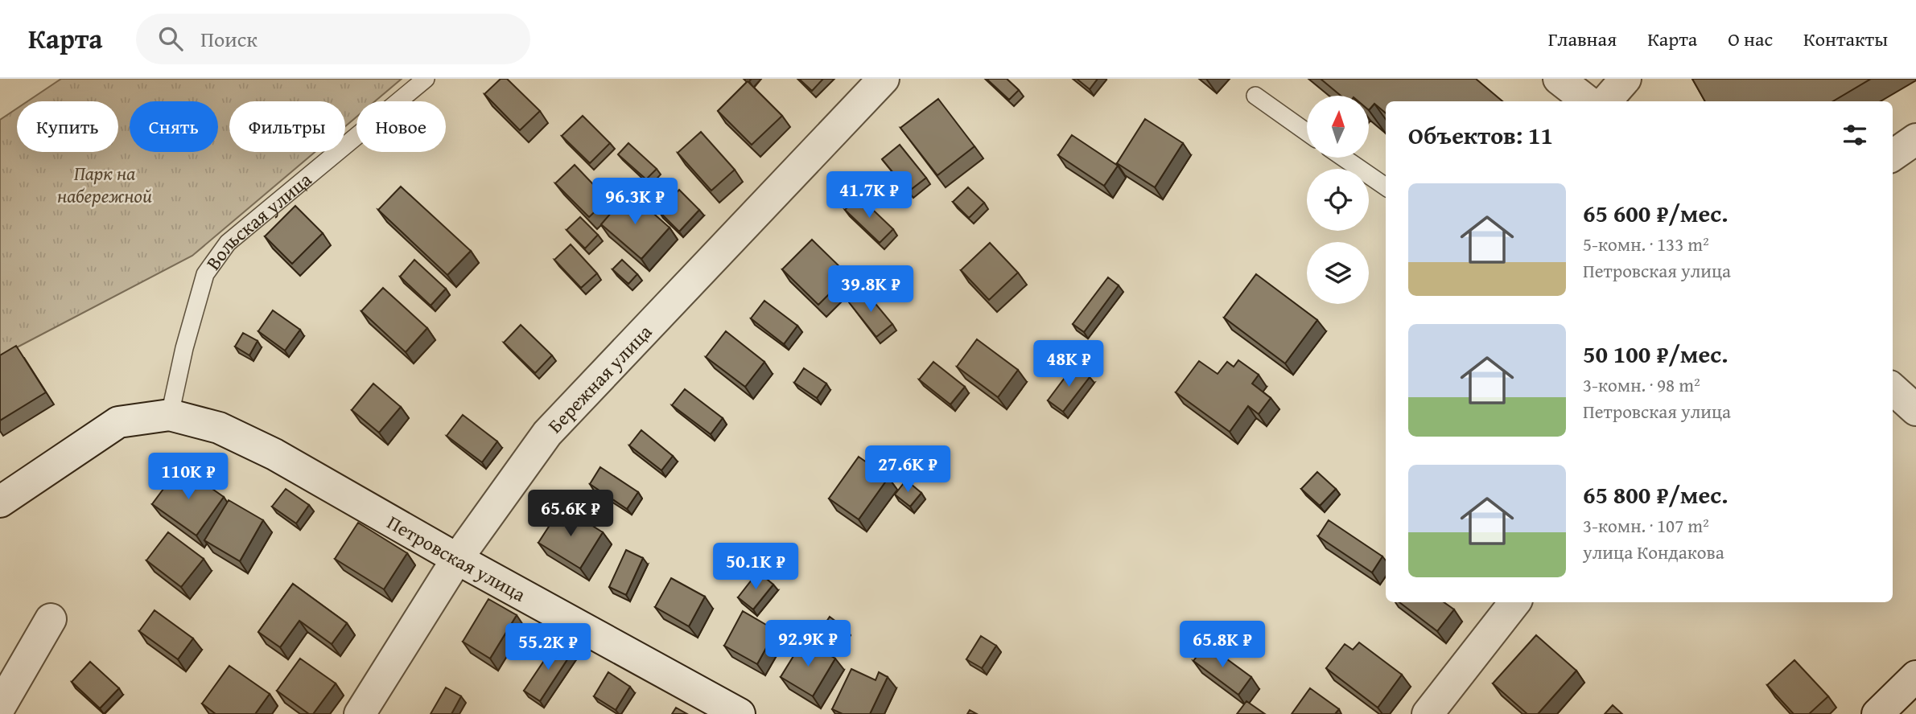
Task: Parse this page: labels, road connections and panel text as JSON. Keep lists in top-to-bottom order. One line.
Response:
{"streets":{"street":["Бережная улица","Петровская улица"],"lane":["Вольская улица"]},"crossings":[["Вольская улица","Петровская улица"],["Бережная улица","Петровская улица"]],"parks":["Парк на набережной"],"north":"top","page":{"header":"Карта","search":"Поиск","nav":["Главная","Карта","О нас","Контакты"],"chip":["Купить","Снять","Фильтры","Новое"],"heading":"Объектов: 11","list":[{"name":"65 600 ₽/мес.","note":"5-комн. · 133 m² · Петровская улица"},{"name":"50 100 ₽/мес.","note":"3-комн. · 98 m² · Петровская улица"},{"name":"65 800 ₽/мес.","note":"3-комн. · 107 m² · улица Кондакова"}],"price":["41.7K ₽","96.3K ₽","39.8K ₽","48K ₽","27.6K ₽","110K ₽","65.6K ₽","50.1K ₽","92.9K ₽","65.8K ₽","55.2K ₽"]}}
